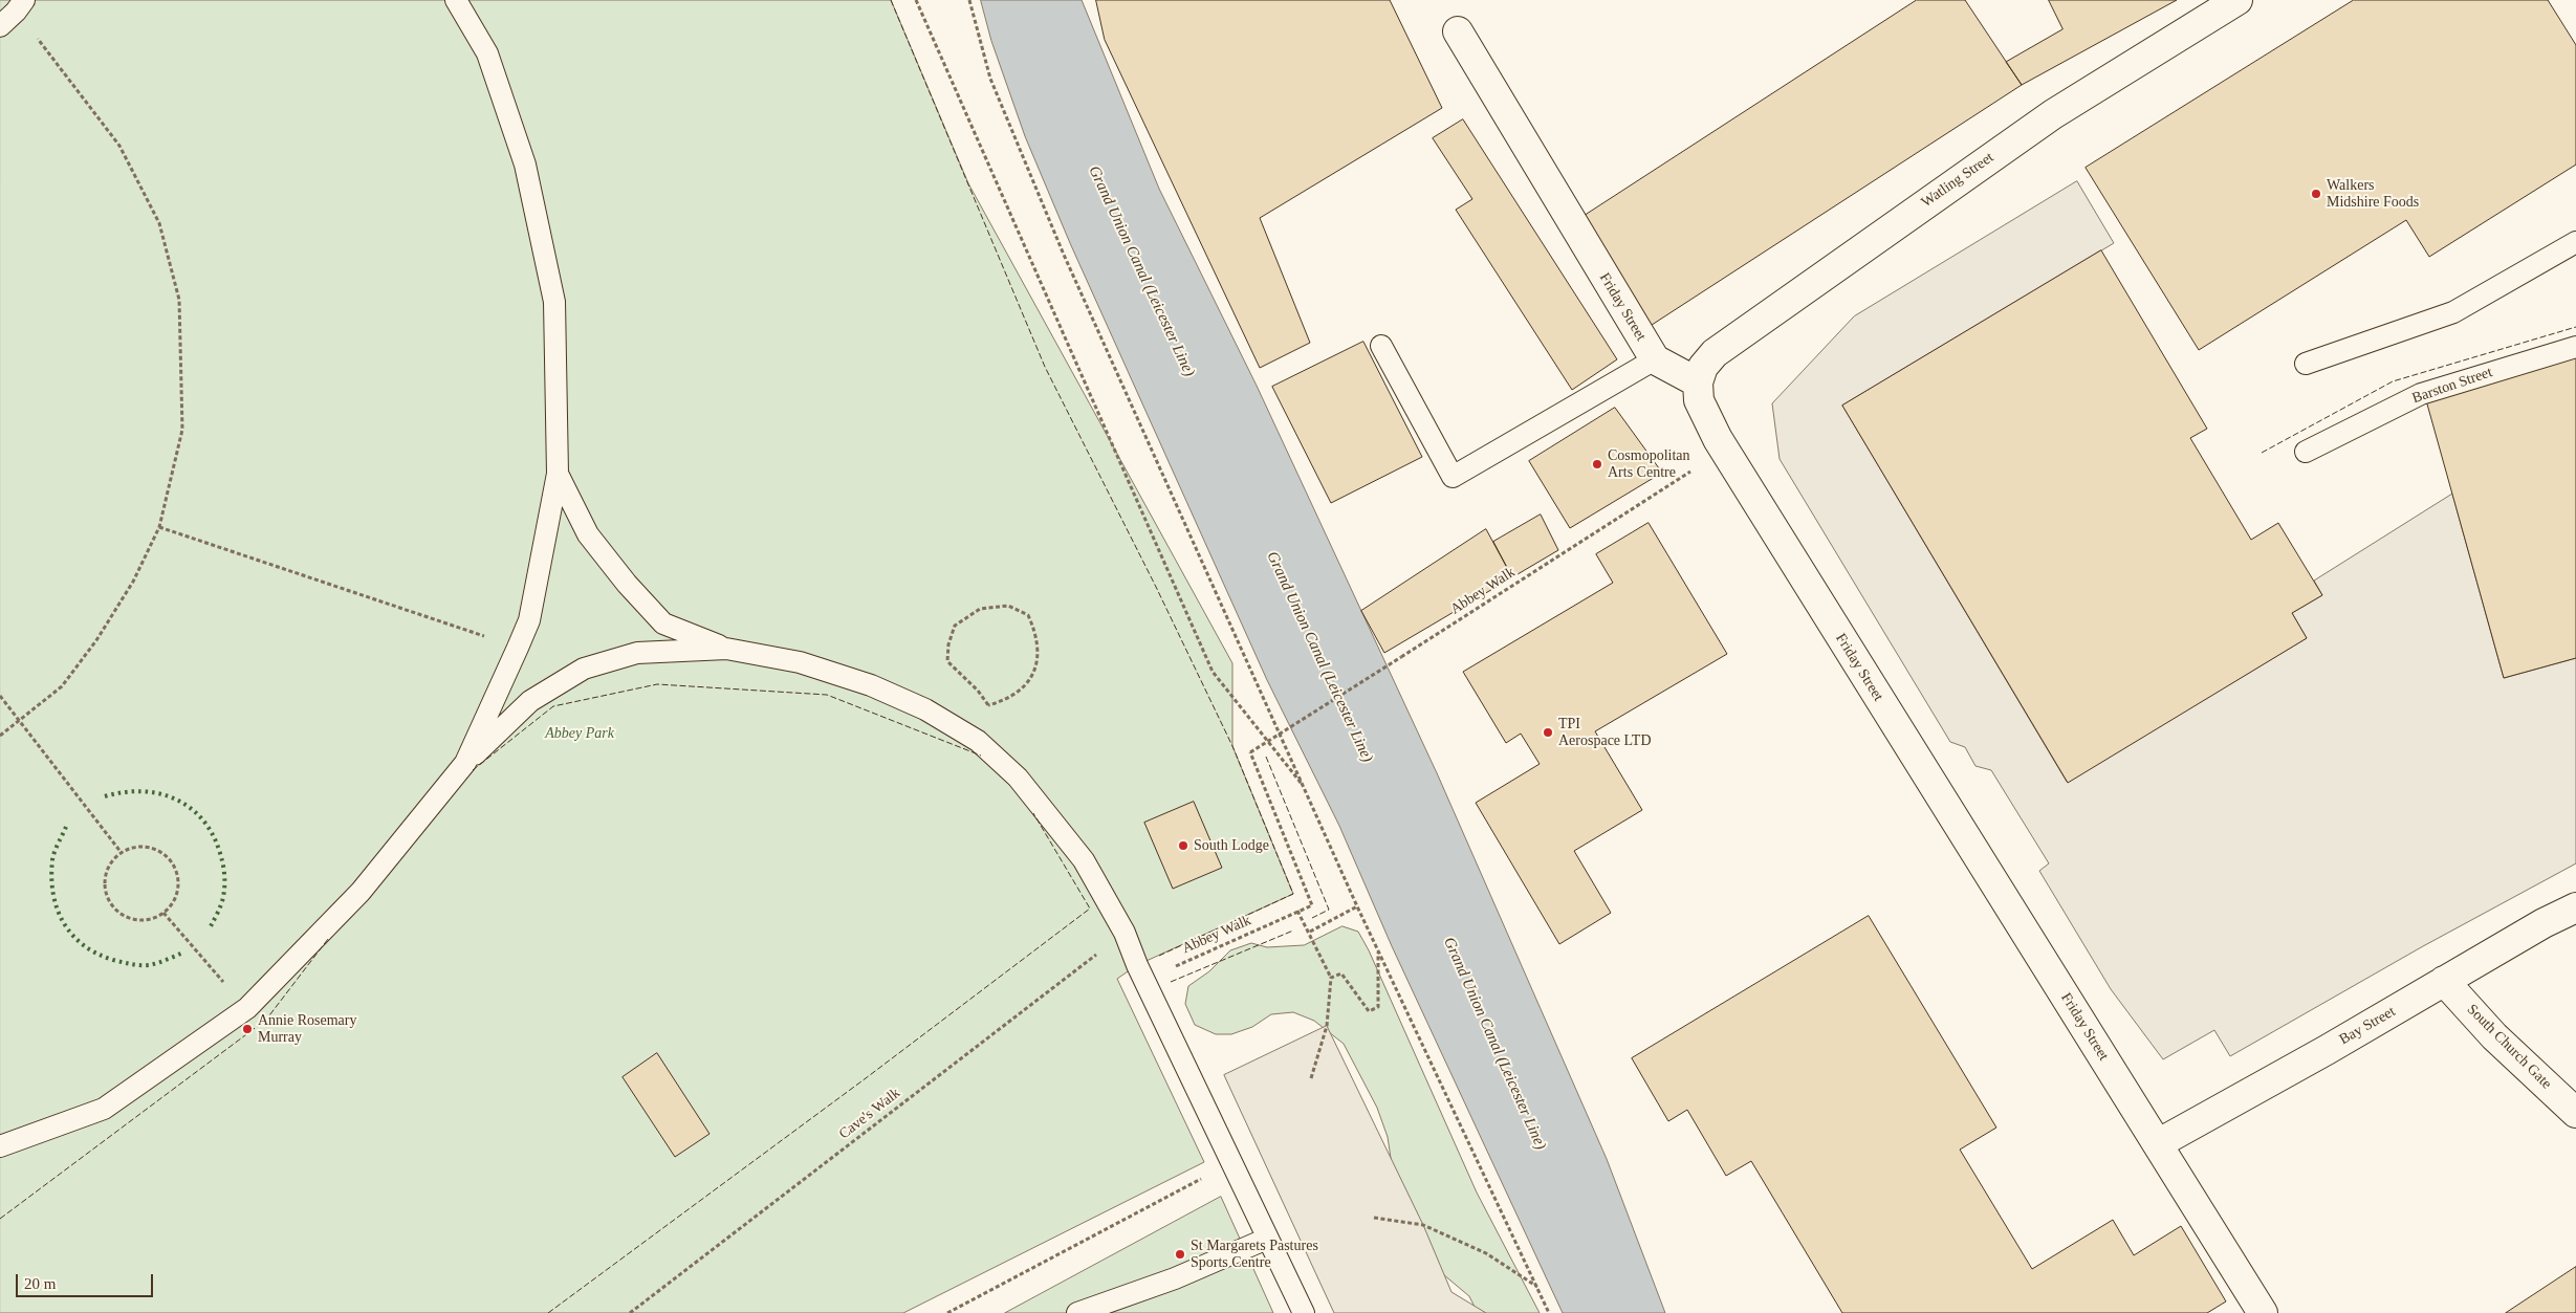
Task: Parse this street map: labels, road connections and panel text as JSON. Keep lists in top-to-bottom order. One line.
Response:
{"streets":{"street":["Watling Street","Friday Street","Bay Street","South Church Gate"],"lane":["Barston Street"],"path":["Abbey Walk","Cave's Walk"]},"crossings":[["Watling Street","Friday Street"],["Friday Street","Abbey Walk"],["Friday Street","Bay Street"],["Bay Street","South Church Gate"]],"water":["Grand Union Canal (Leicester Line)"],"parks":["Abbey Park"],"places":["Walkers Midshire Foods","Cosmopolitan Arts Centre","TPI Aerospace LTD","South Lodge","Annie Rosemary Murray","St Margarets Pastures Sports Centre"],"scale_bar":"20 m"}
